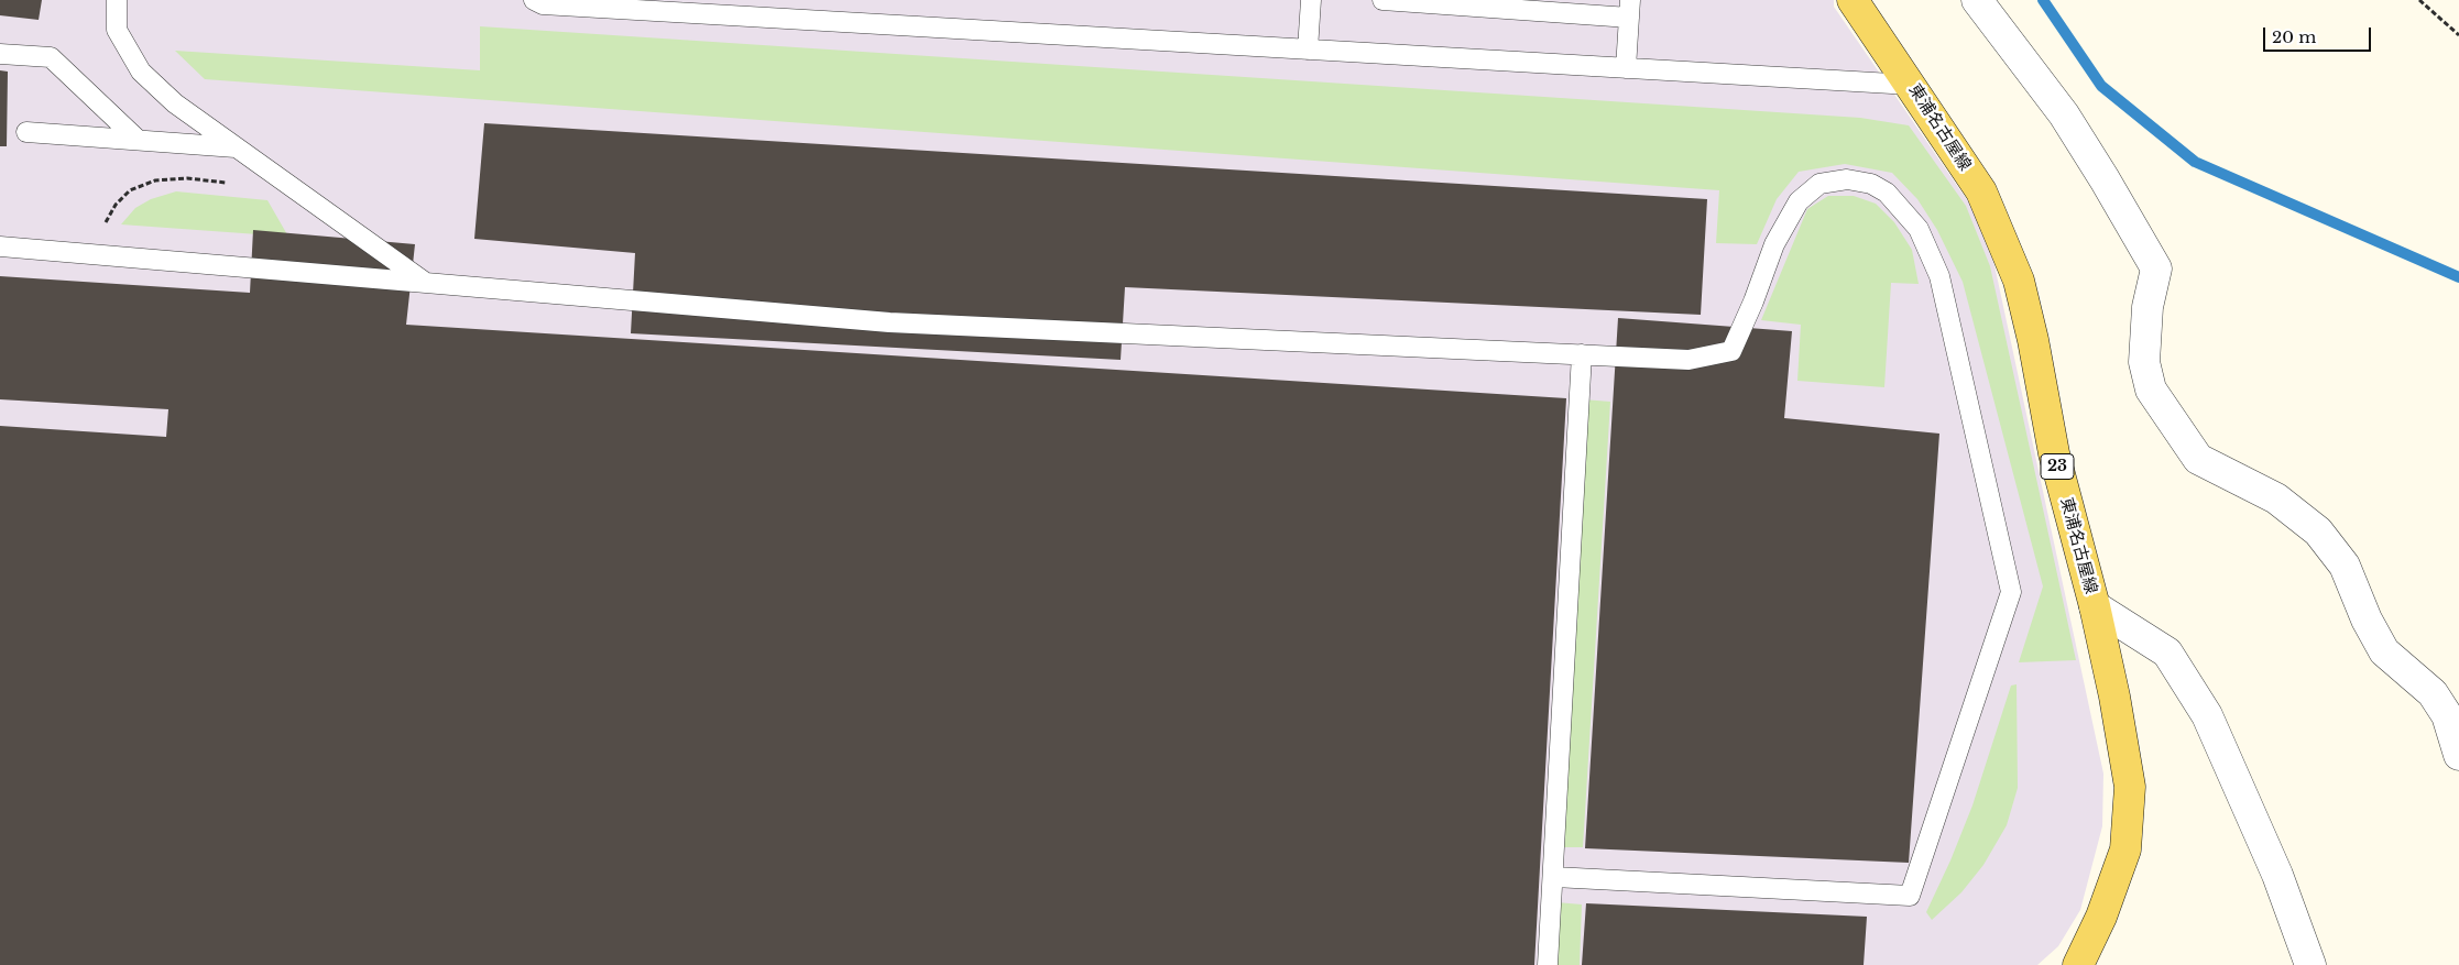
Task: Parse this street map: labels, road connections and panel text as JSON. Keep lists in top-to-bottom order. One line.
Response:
{"streets":{"main road":["東浦名古屋線","23"]},"scale_bar":"20 m"}
